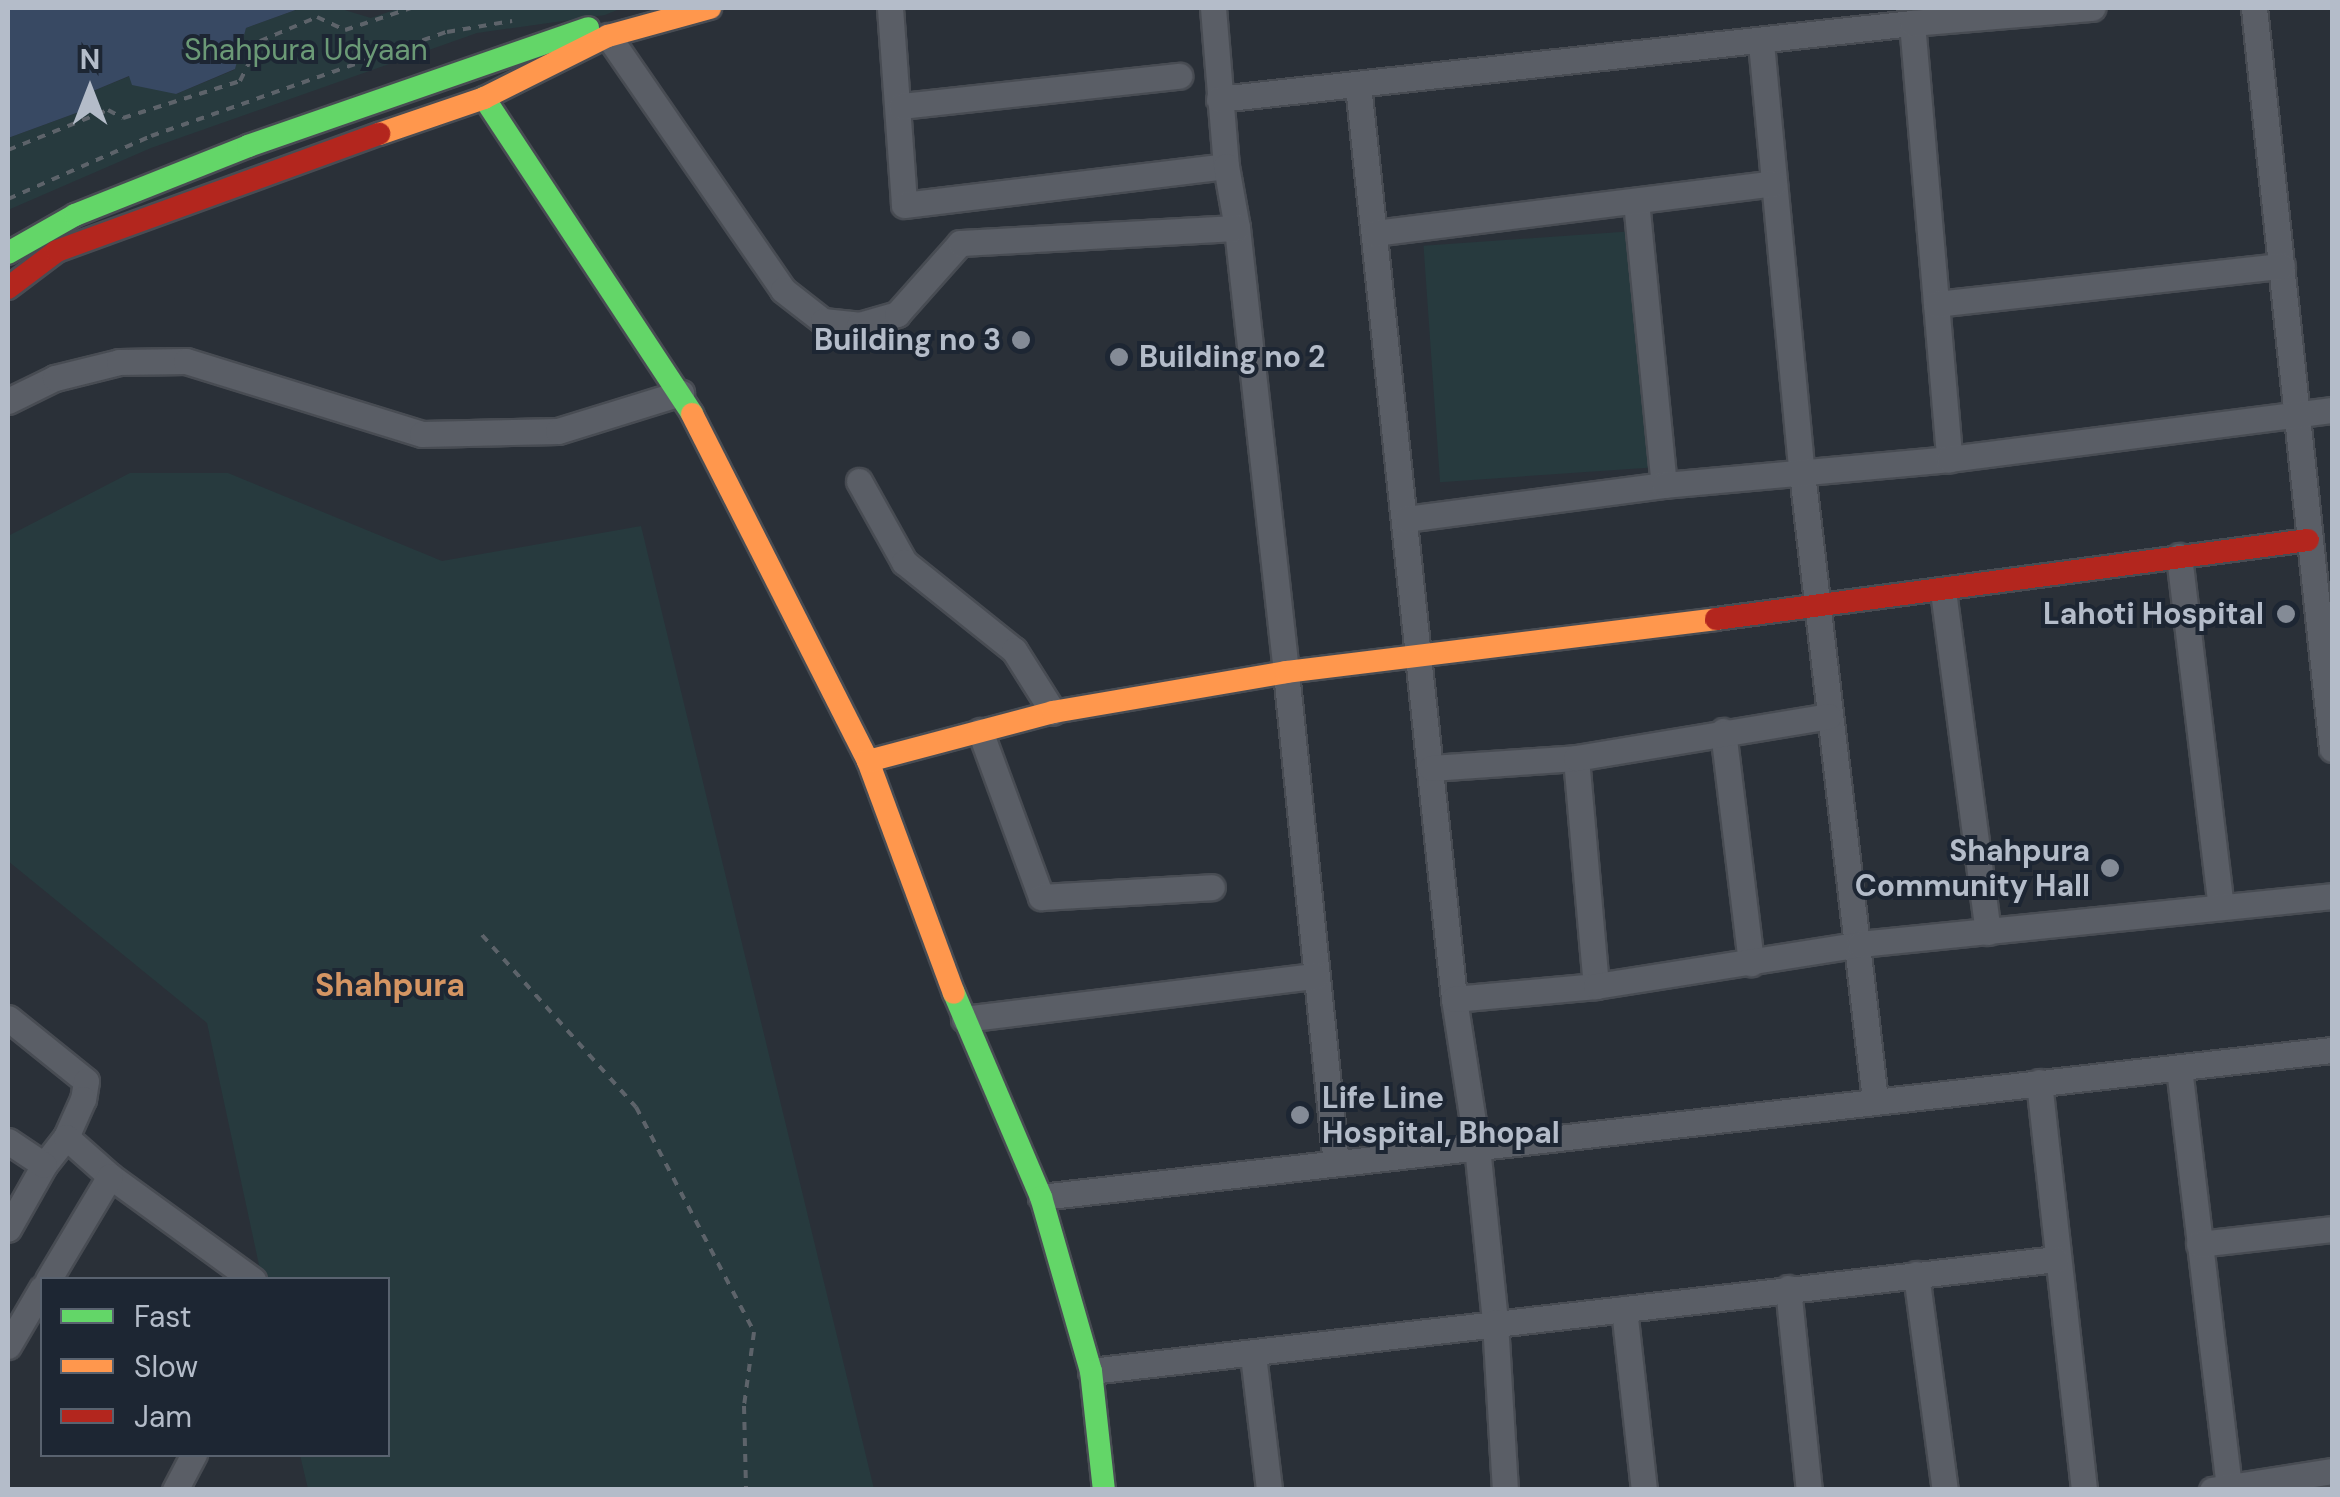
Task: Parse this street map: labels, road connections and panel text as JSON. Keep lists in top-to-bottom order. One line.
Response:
{"districts":["Shahpura"],"parks":["Shahpura Udyaan"],"places":["Building no 3","Building no 2","Lahoti Hospital","Shahpura Community Hall","Life Line Hospital, Bhopal"],"legend":["Fast","Slow","Jam"],"north":"top"}
